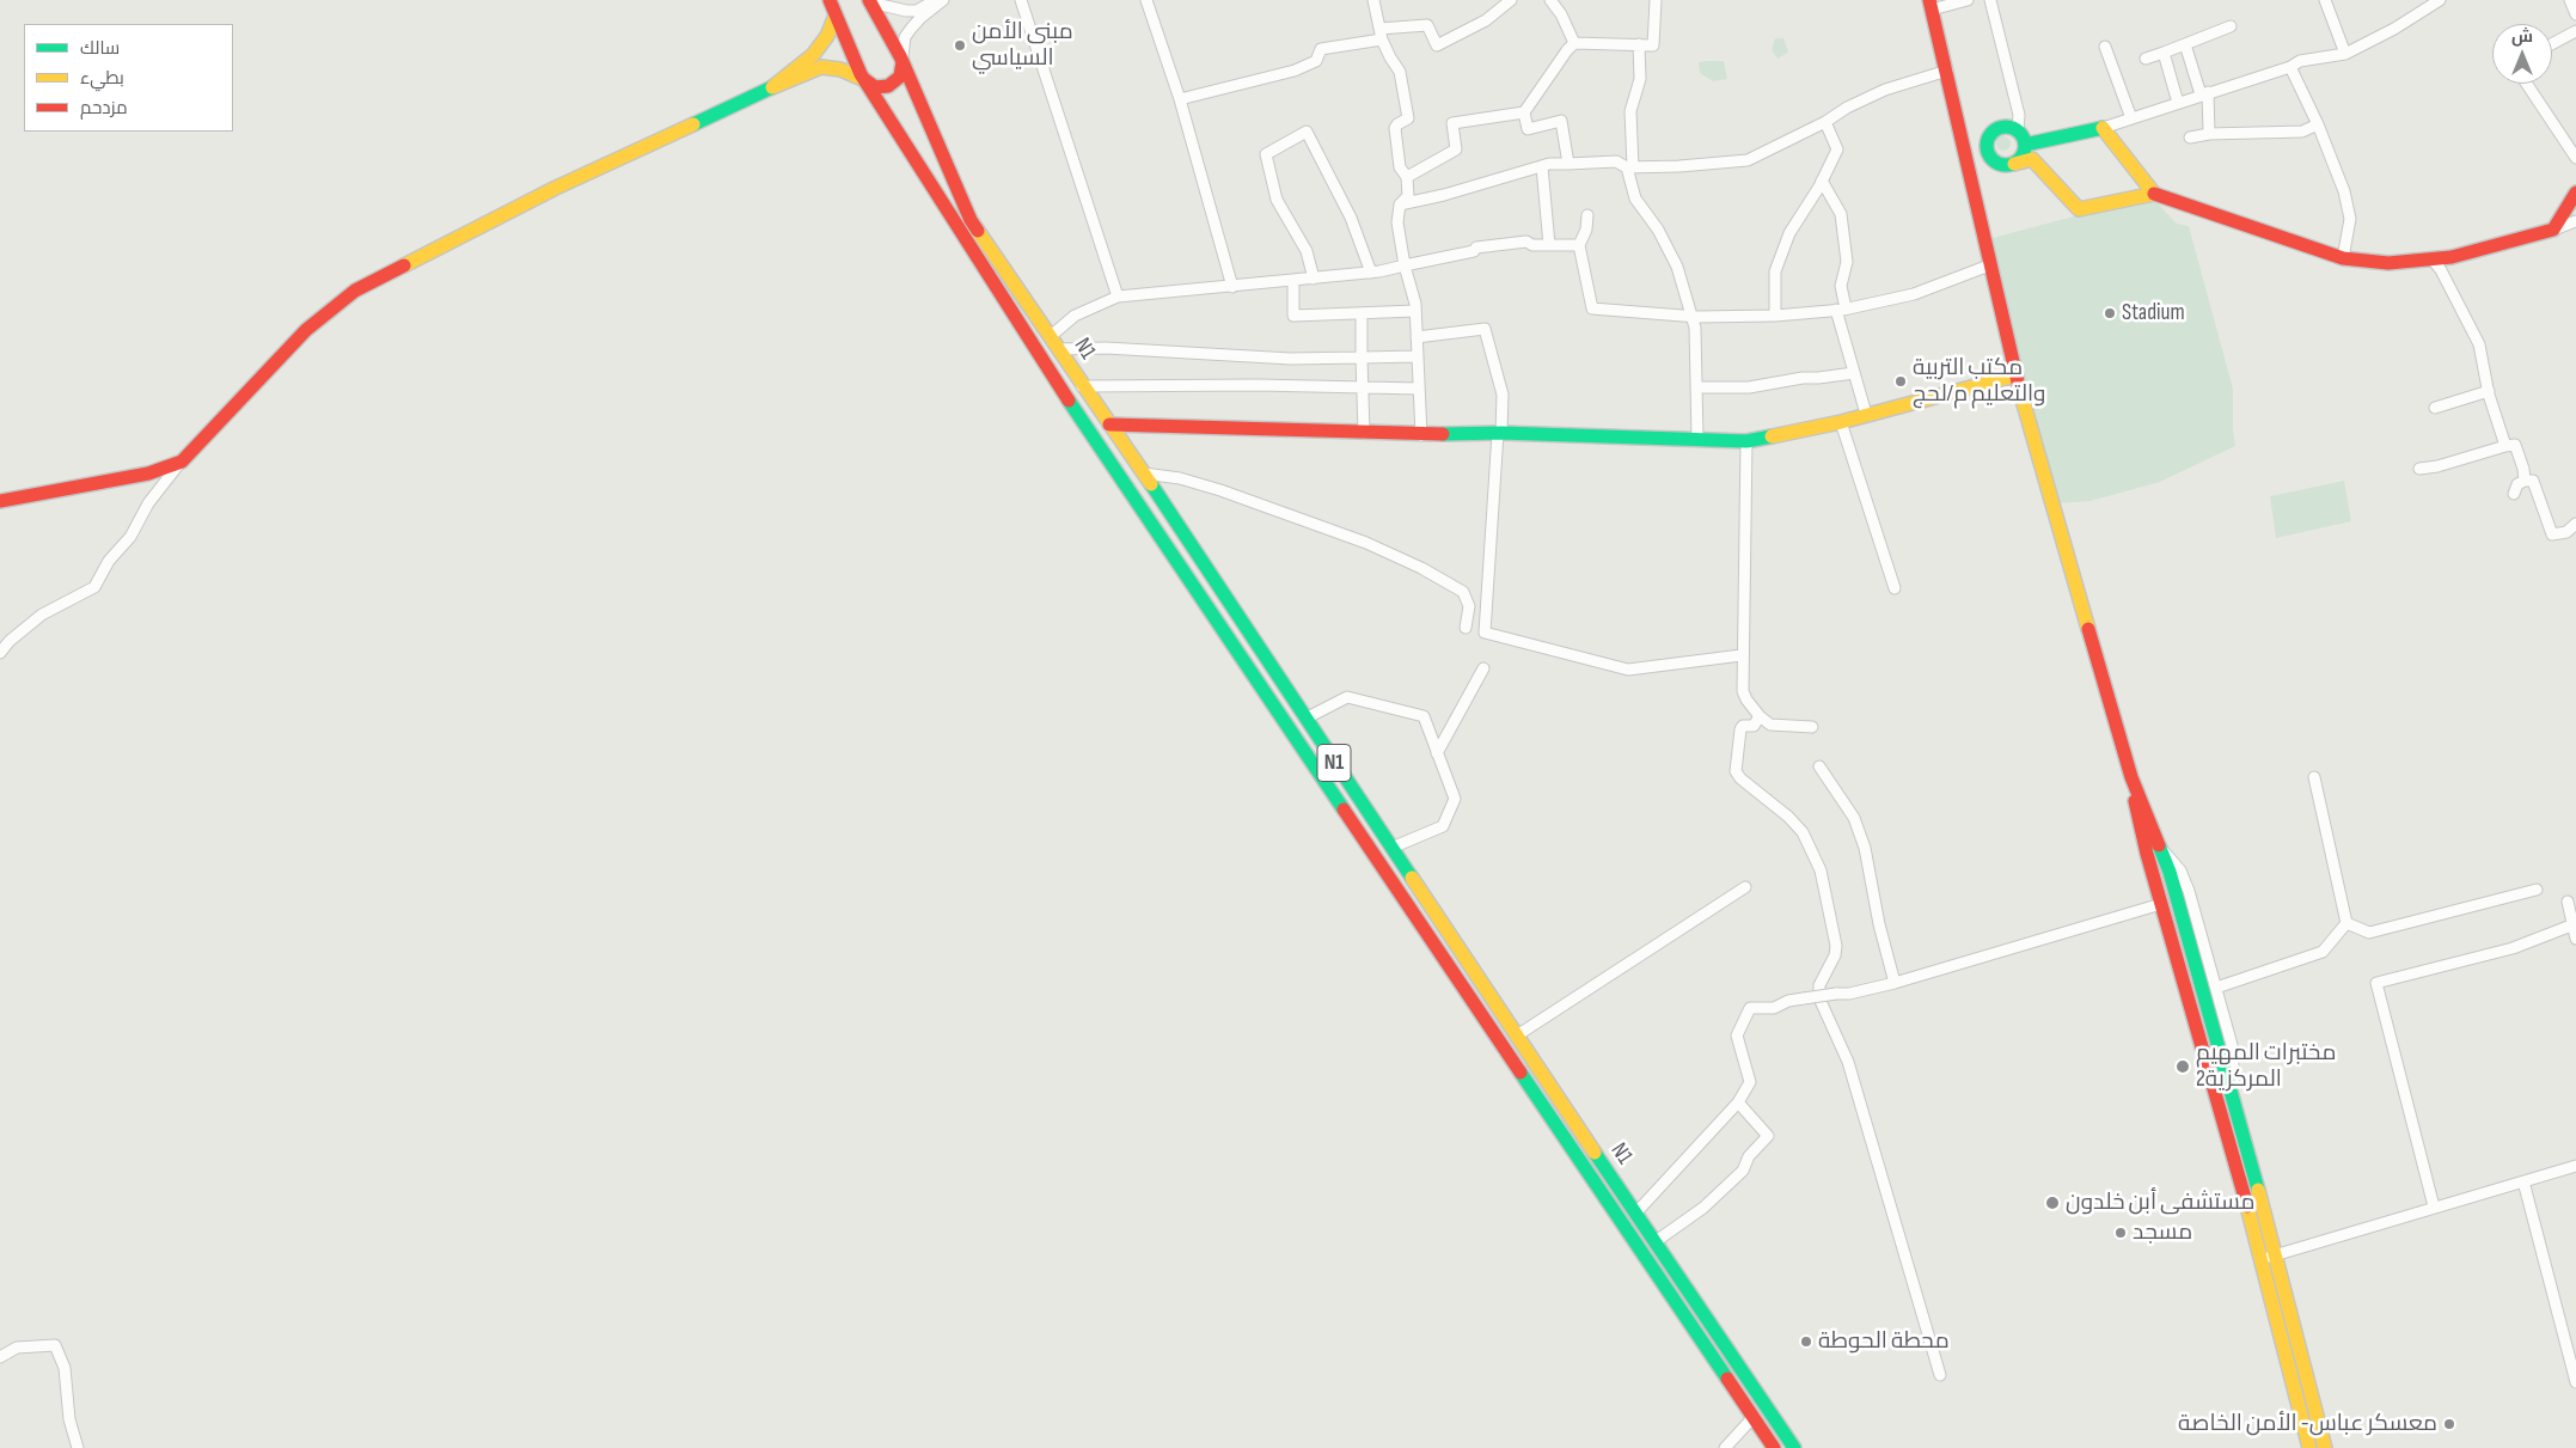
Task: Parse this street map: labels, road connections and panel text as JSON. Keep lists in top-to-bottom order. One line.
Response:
{"streets":{"main road":["N1"]},"places":["مبنى الأمن السياسي","Stadium","مكتب التربية والتعليم م/لحج","مختبرات المهيم المركزية2","مستشفى أبن خلدون","مسجد","محطة الحوطة","معسكر عباس- الأمن الخاصة"],"legend":["سالك","بطيء","مزدحم"],"north":"top"}
